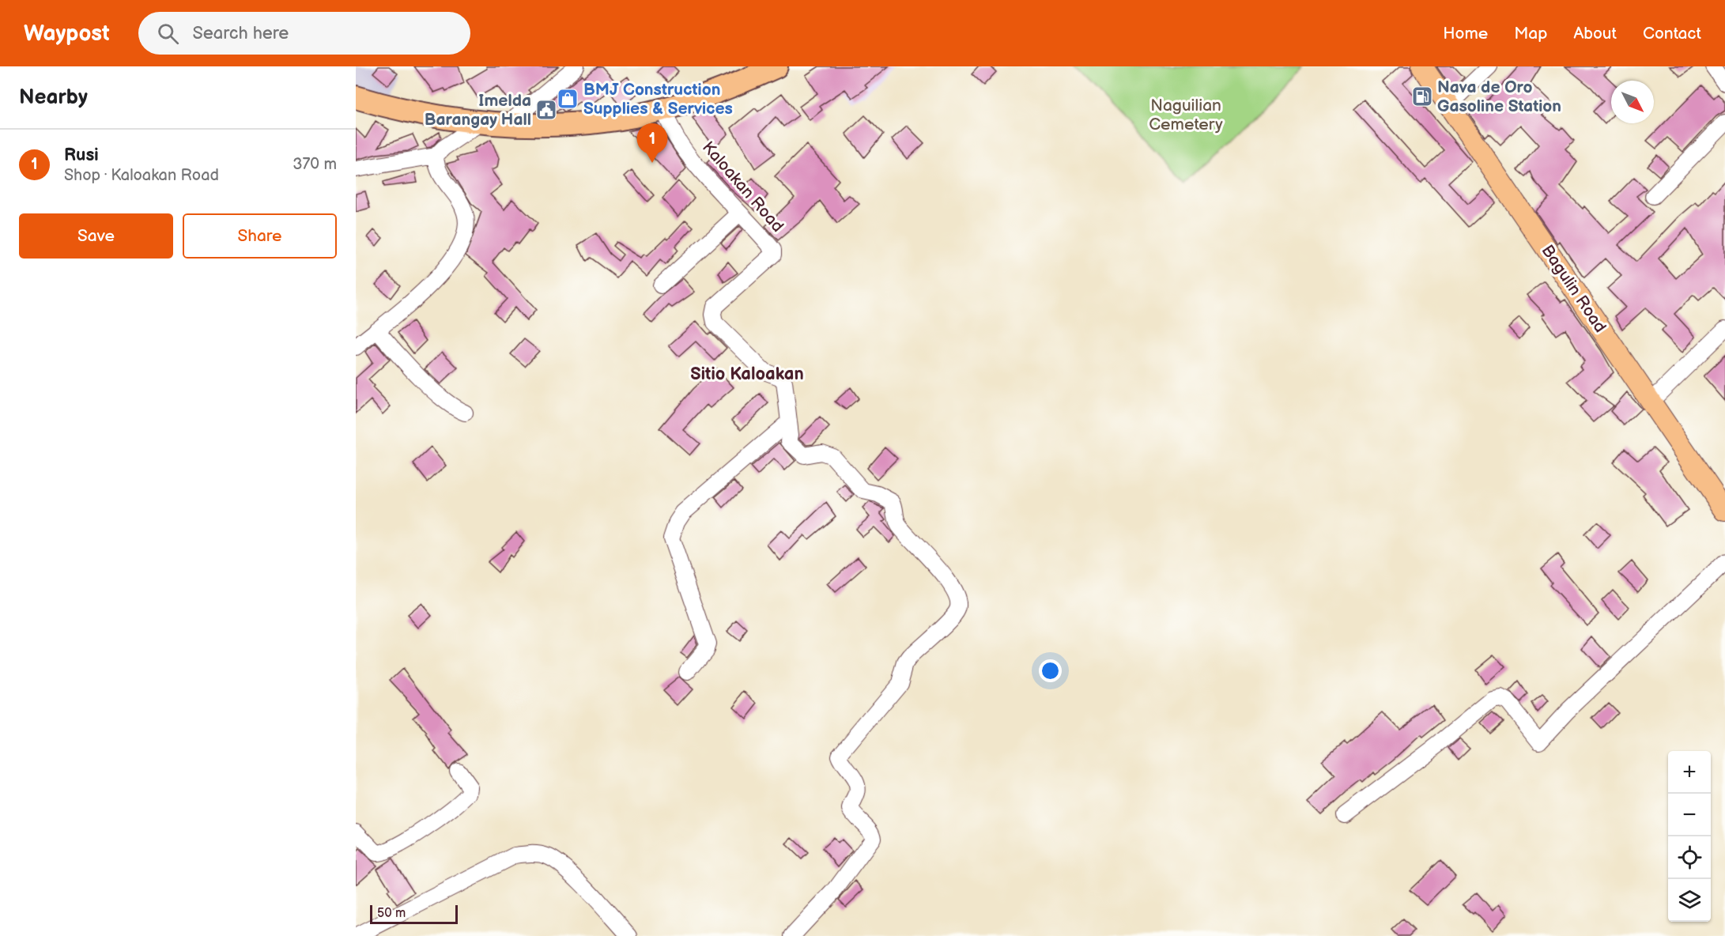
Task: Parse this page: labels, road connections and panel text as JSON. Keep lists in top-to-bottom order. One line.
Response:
{"streets":{"main road":["Bagulin Road"],"street":["Kaloakan Road"]},"districts":["Sitio Kaloakan"],"parks":["Naguilian Cemetery"],"places":{"fuel station":["Nava de Oro Gasoline Station"],"shop":["BMJ Construction Supplies & Services"],"public building":["Imelda Barangay Hall"]},"scale_bar":"50 m","north":"bottom right","page":{"header":"Waypost","search":"Search here","nav":["Home","Map","About","Contact"],"heading":"Nearby","pins":"1","list":[{"mark":"1","name":"Rusi","note":"Shop · Kaloakan Road","value":"370 m"}],"buttons":["Save","Share"],"map_buttons":["+","−"],"scale":"50 m"}}
